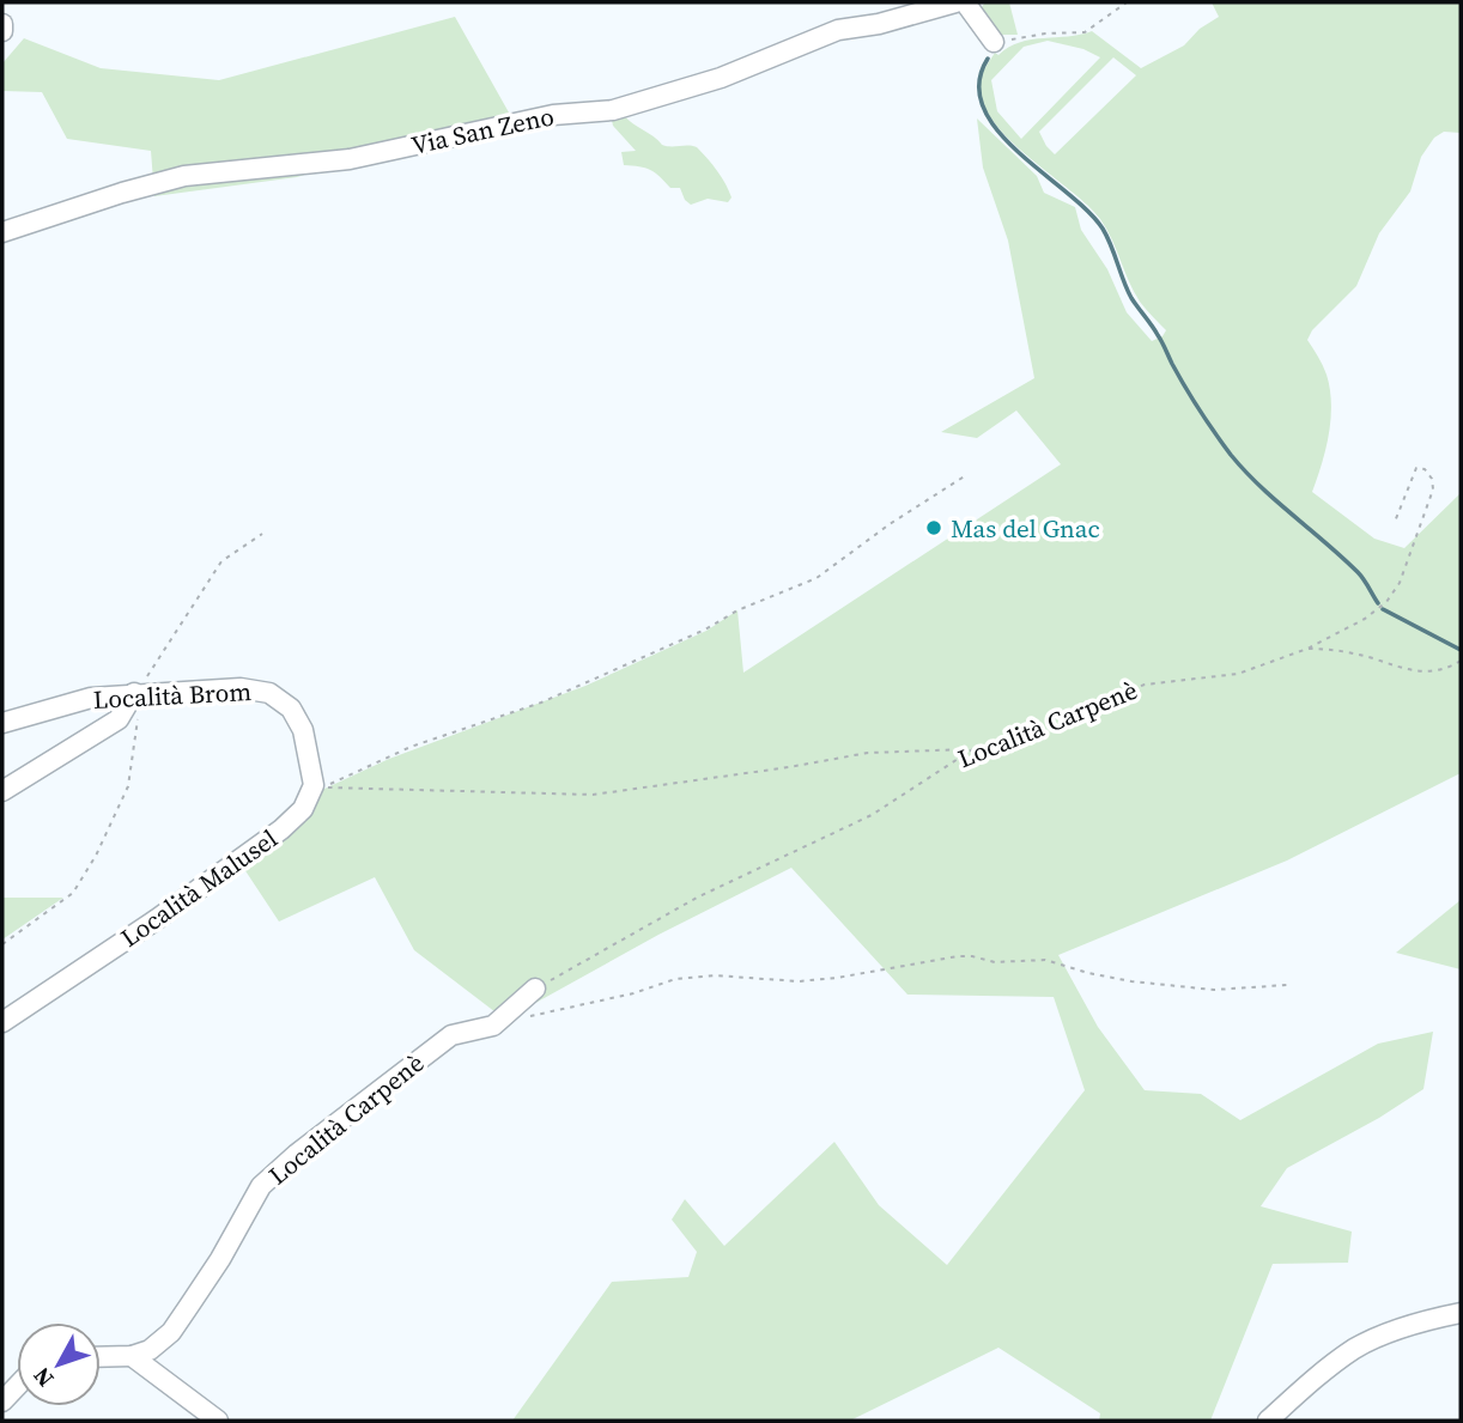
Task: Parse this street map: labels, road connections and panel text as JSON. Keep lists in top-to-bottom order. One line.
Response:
{"streets":{"street":["Via San Zeno","Località Brom","Località Carpenè","Località Malusel"]},"crossings":[["Località Brom","Località Malusel"]],"places":["Mas del Gnac"],"north":"bottom left"}
